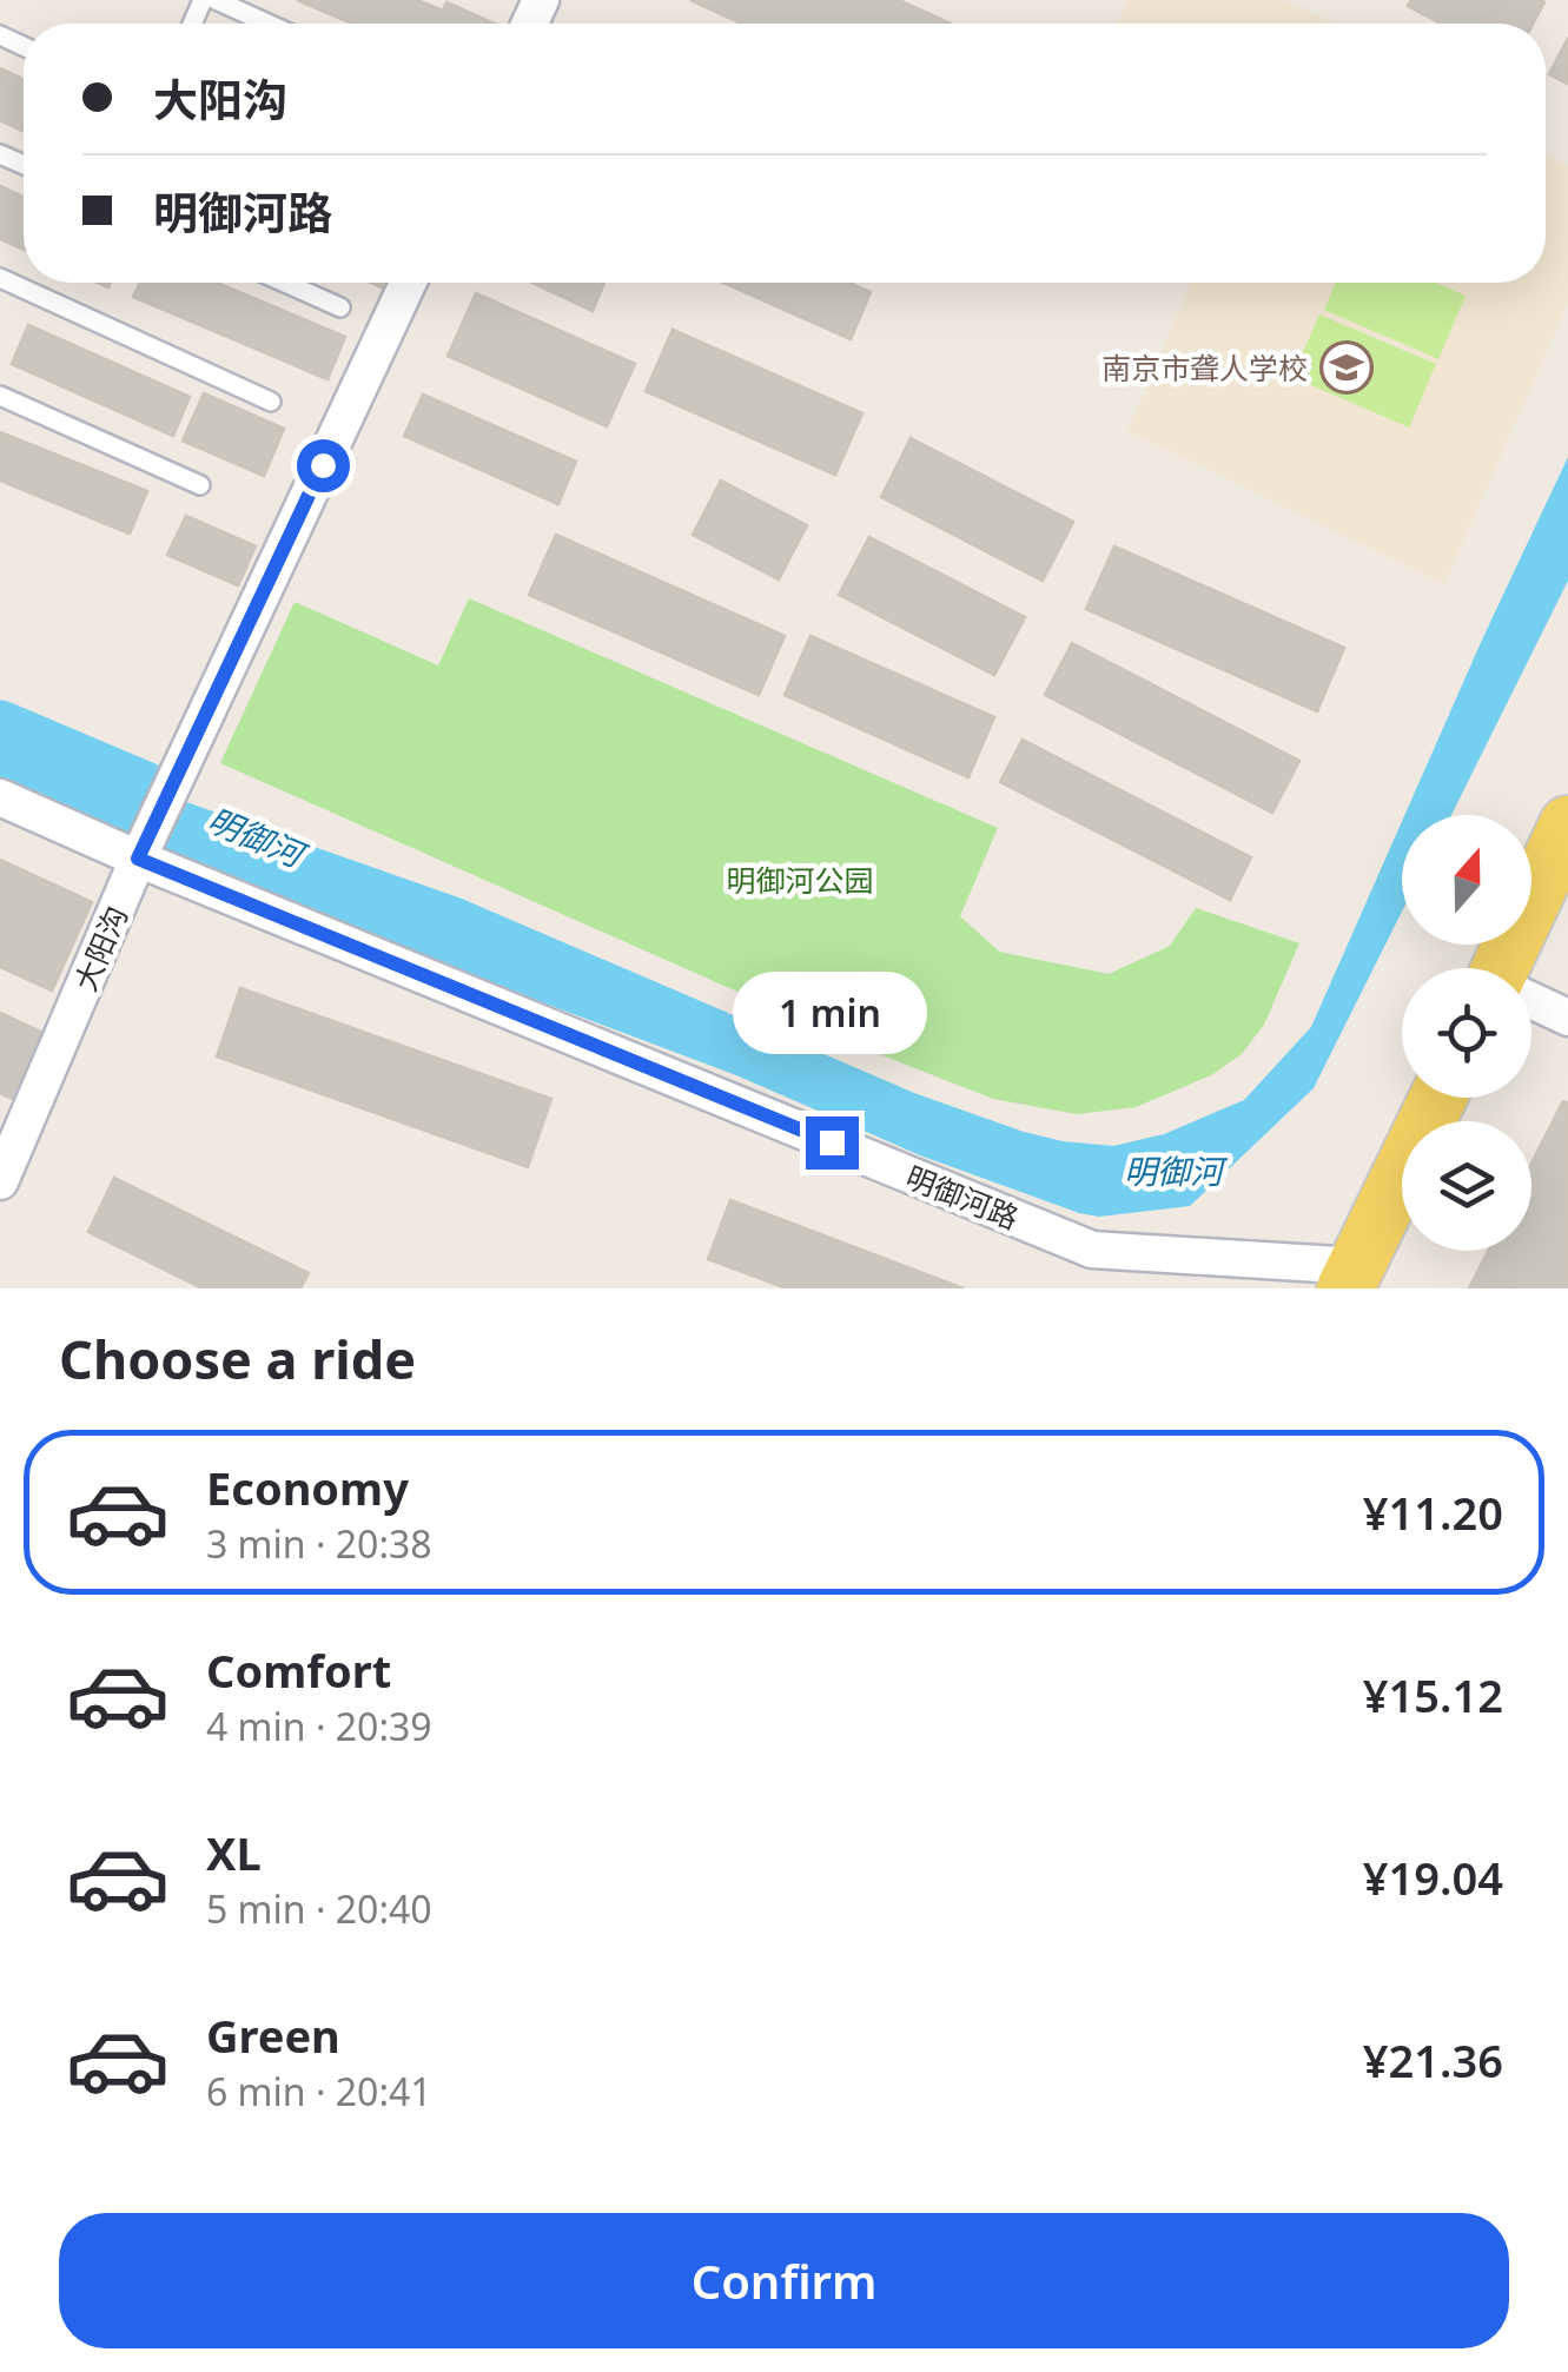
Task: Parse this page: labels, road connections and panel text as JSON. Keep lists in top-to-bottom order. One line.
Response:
{"streets":{"street":["大阳沟","明御河路"]},"crossings":[["大阳沟","明御河路"]],"water":["明御河"],"parks":["明御河公园"],"places":{"school or university":["南京市聋人学校"]},"north":"top","page":{"banner":["大阳沟","明御河路"],"bubble":"1 min","heading":"Choose a ride","list":[{"name":"Economy","note":"3 min · 20:38","value":"¥11.20"},{"name":"Comfort","note":"4 min · 20:39","value":"¥15.12"},{"name":"XL","note":"5 min · 20:40","value":"¥19.04"},{"name":"Green","note":"6 min · 20:41","value":"¥21.36"}],"buttons":"Confirm"}}
